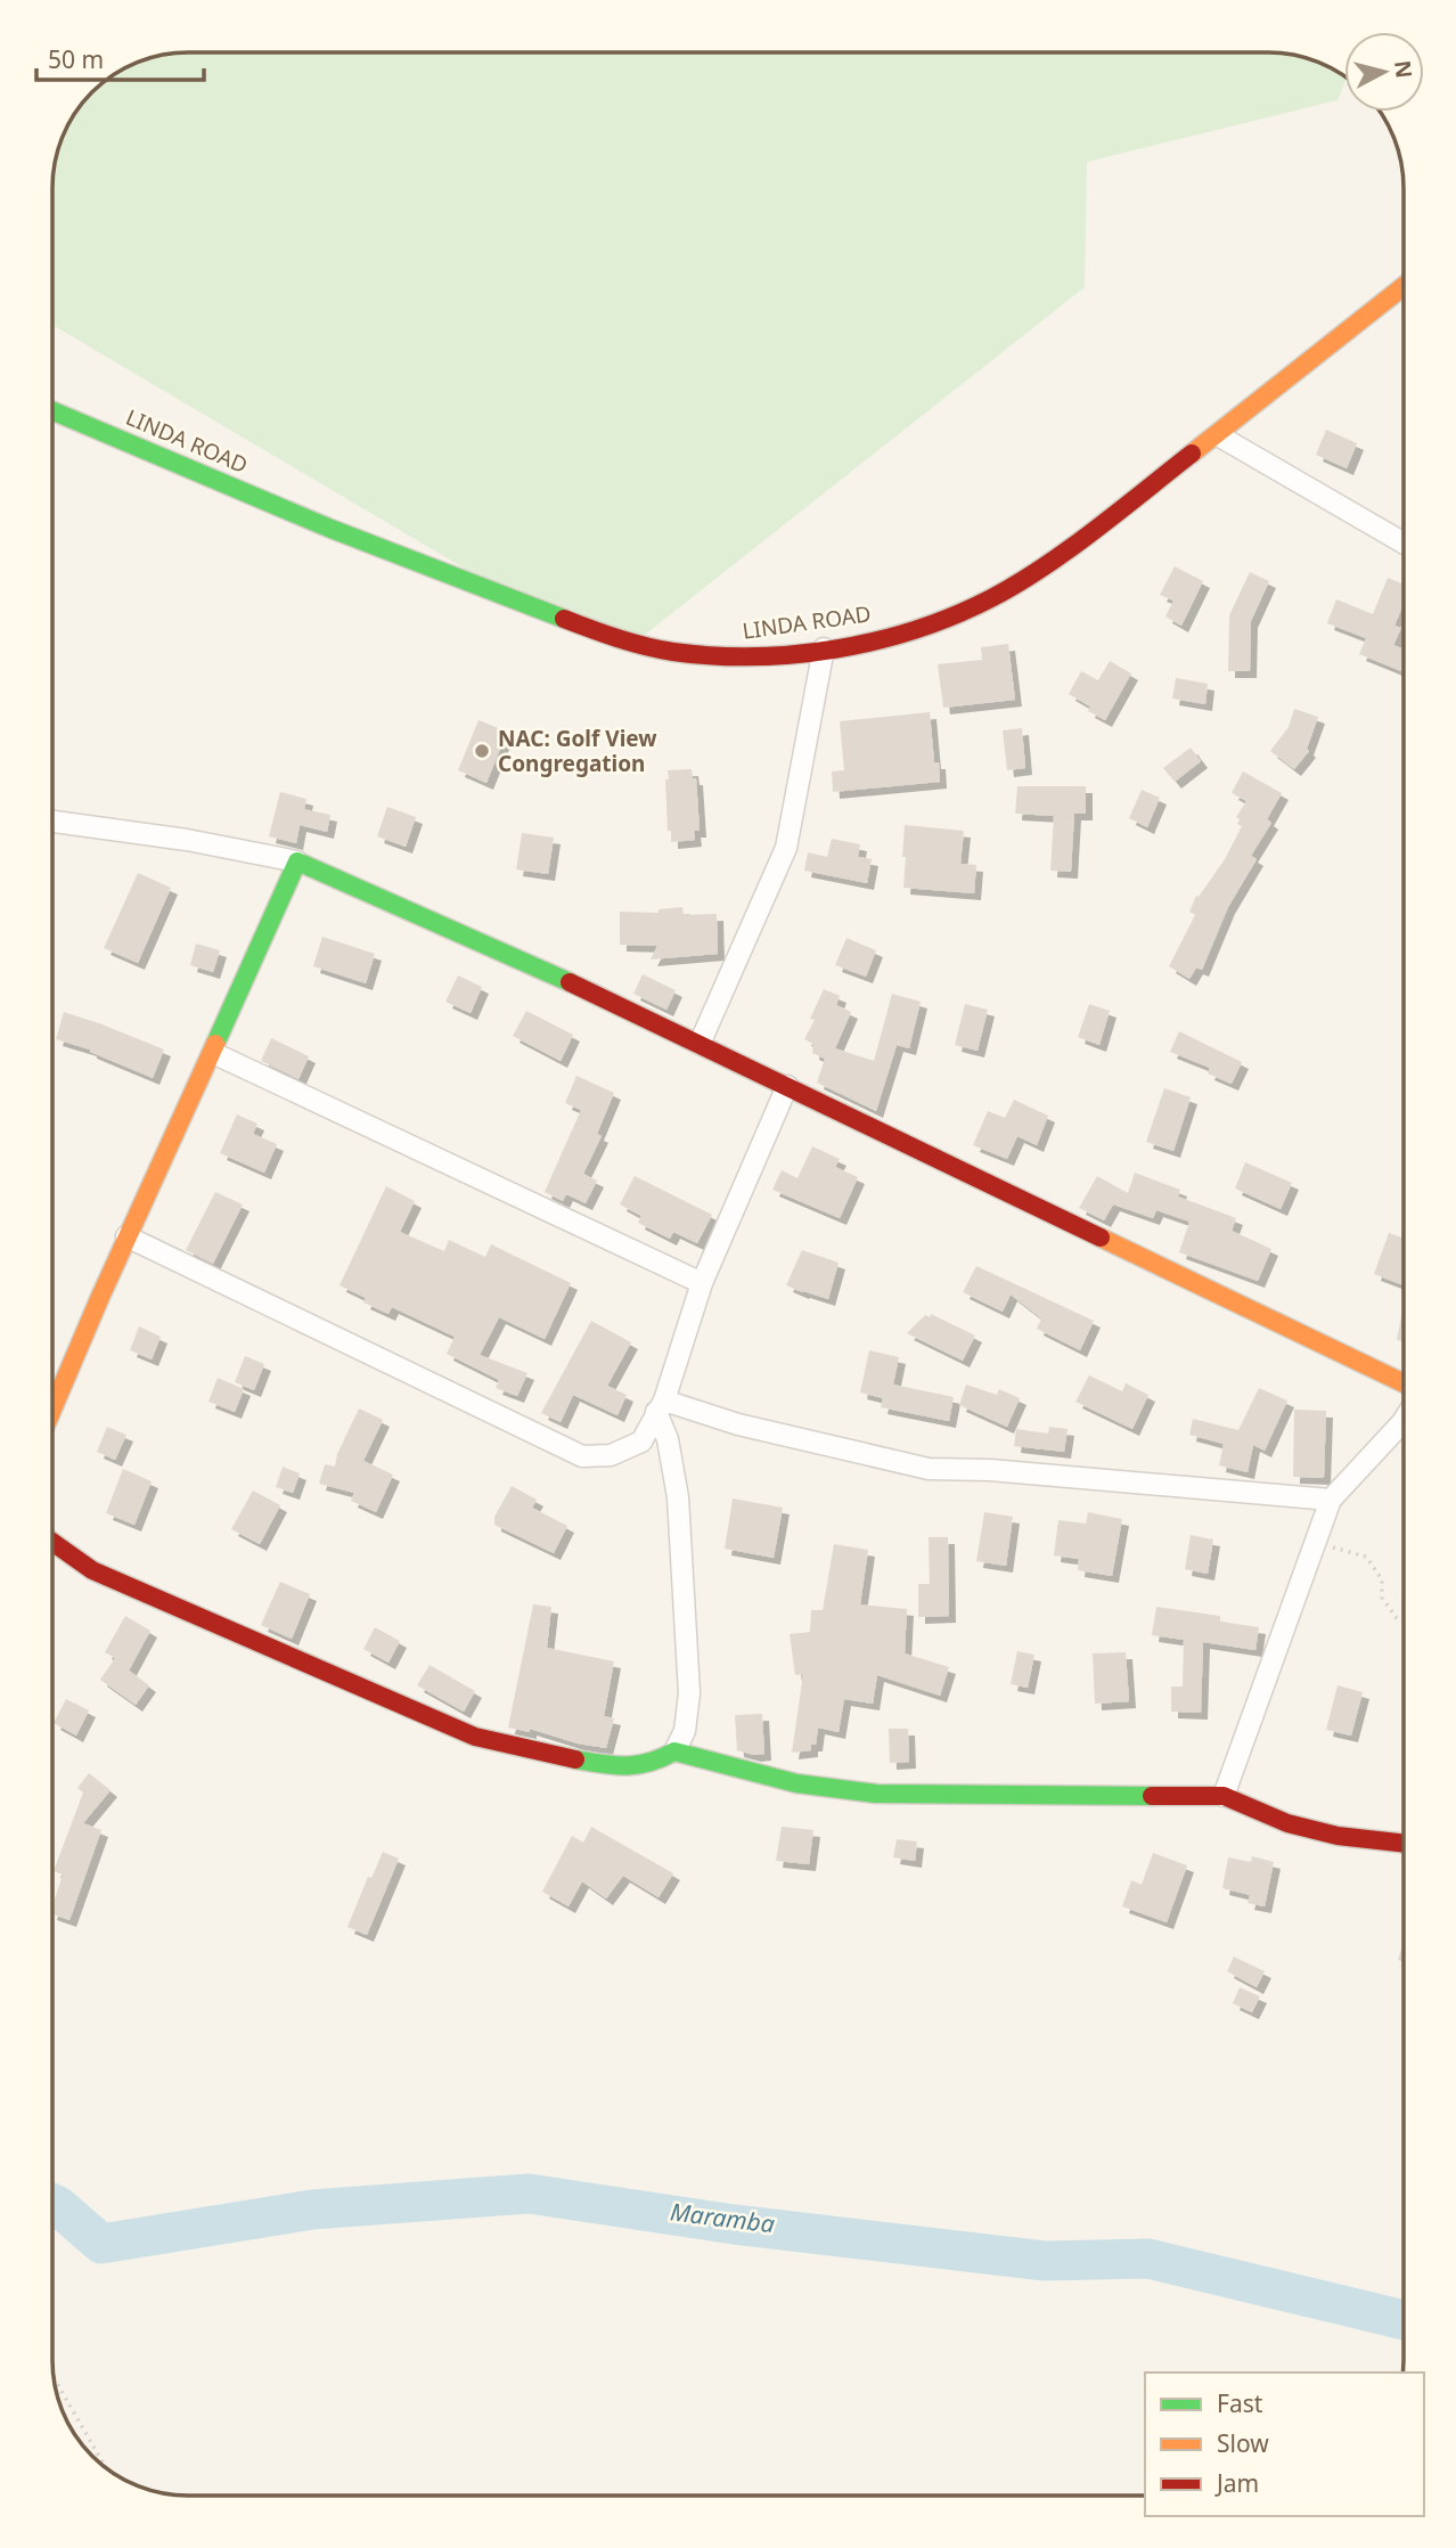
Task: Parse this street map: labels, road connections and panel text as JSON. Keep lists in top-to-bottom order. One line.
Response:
{"streets":{"street":["LINDA ROAD"]},"water":["Maramba"],"places":["NAC: Golf View Congregation"],"legend":["Fast","Slow","Jam"],"scale_bar":"50 m","north":"right"}
